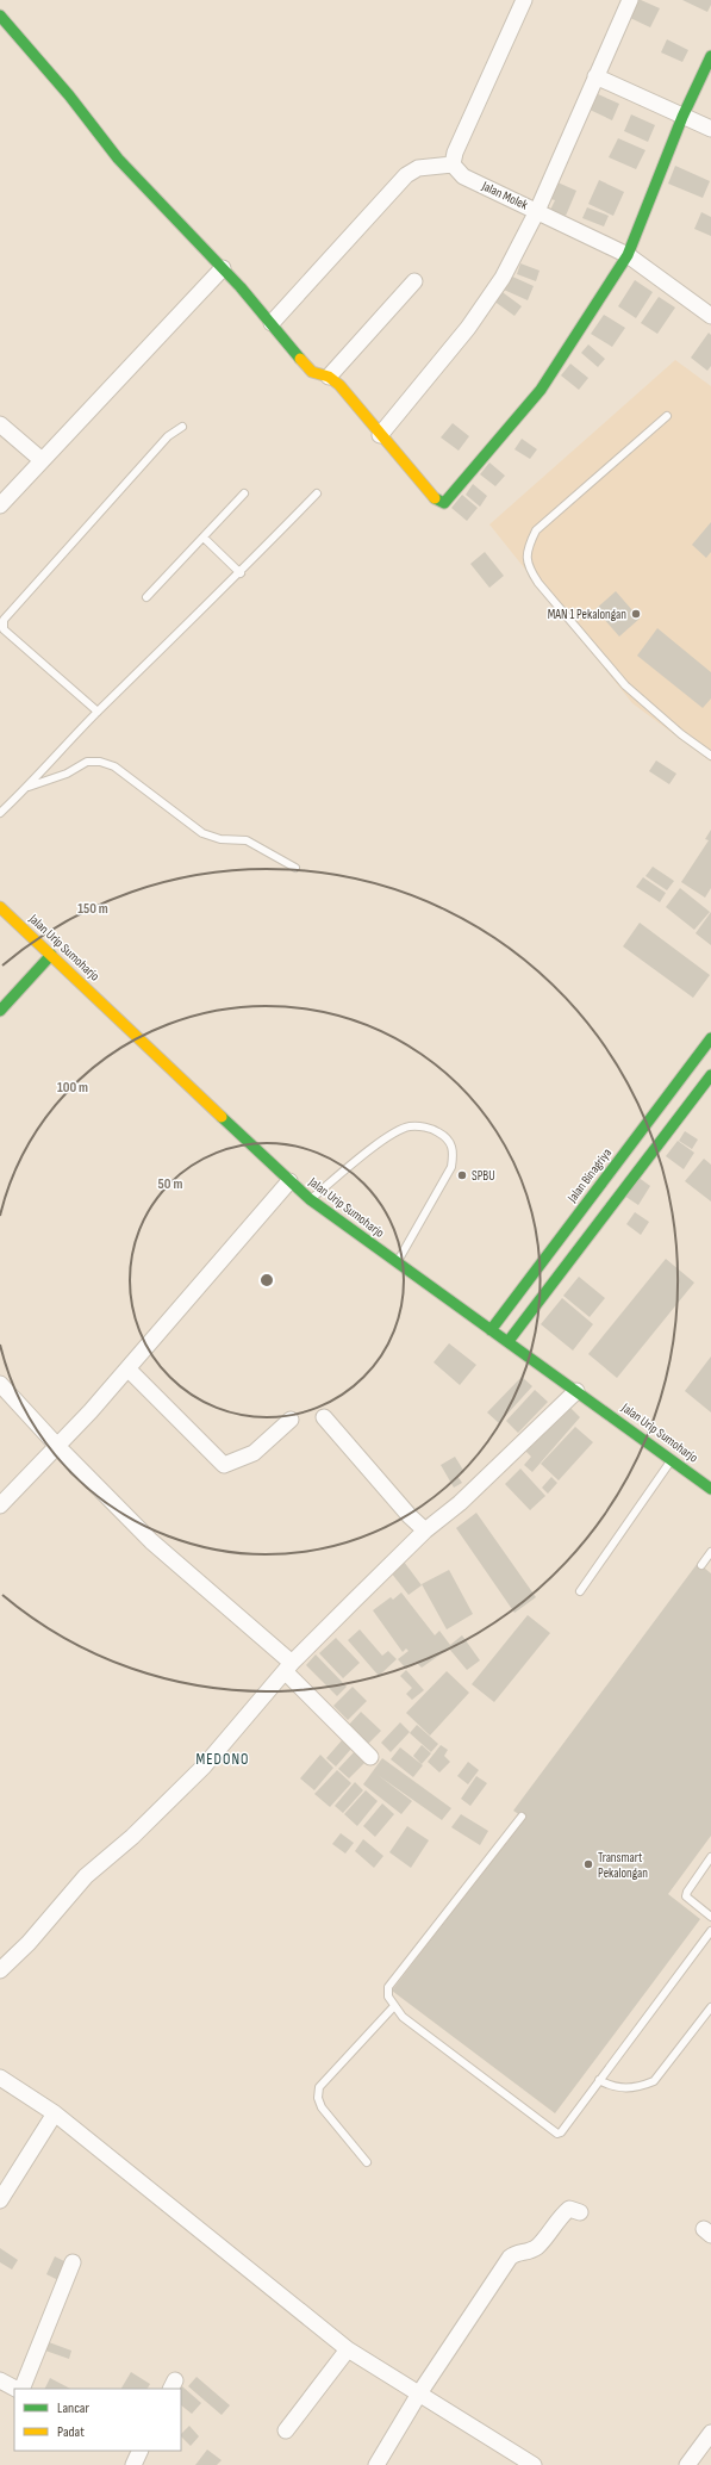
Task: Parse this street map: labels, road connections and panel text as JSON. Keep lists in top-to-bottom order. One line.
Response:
{"streets":{"street":["Jalan Molek","Jalan Urip Sumoharjo","Jalan Binagriya"]},"crossings":[["Jalan Urip Sumoharjo","Jalan Binagriya"]],"districts":["MEDONO"],"places":["MAN 1 Pekalongan","SPBU","Transmart Pekalongan"],"legend":["Lancar","Padat"],"rings":["150 m","100 m","50 m"]}
